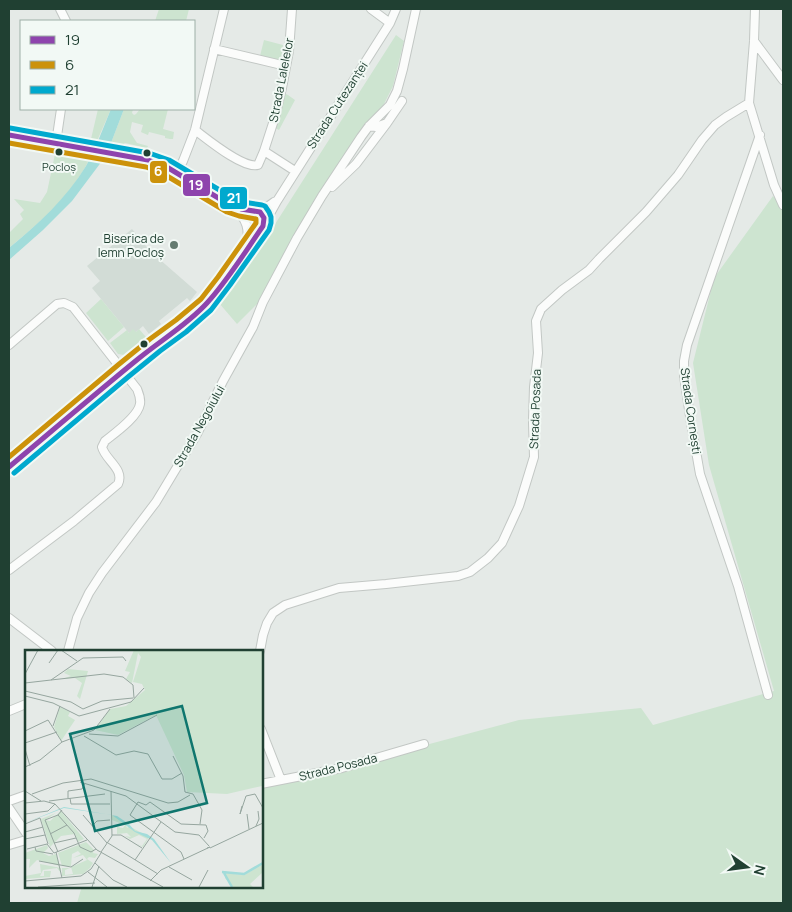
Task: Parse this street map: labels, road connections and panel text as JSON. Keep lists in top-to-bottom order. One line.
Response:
{"streets":{"street":["Strada Lalelelor","Strada Cutezanței","Strada Posada","Strada Cornești","Strada Negoiului"]},"places":["Pocloș","Biserica de lemn Pocloș"],"lines":["transit line 21","transit line 19","transit line 6"],"legend":["19","6","21"],"north":"right"}
